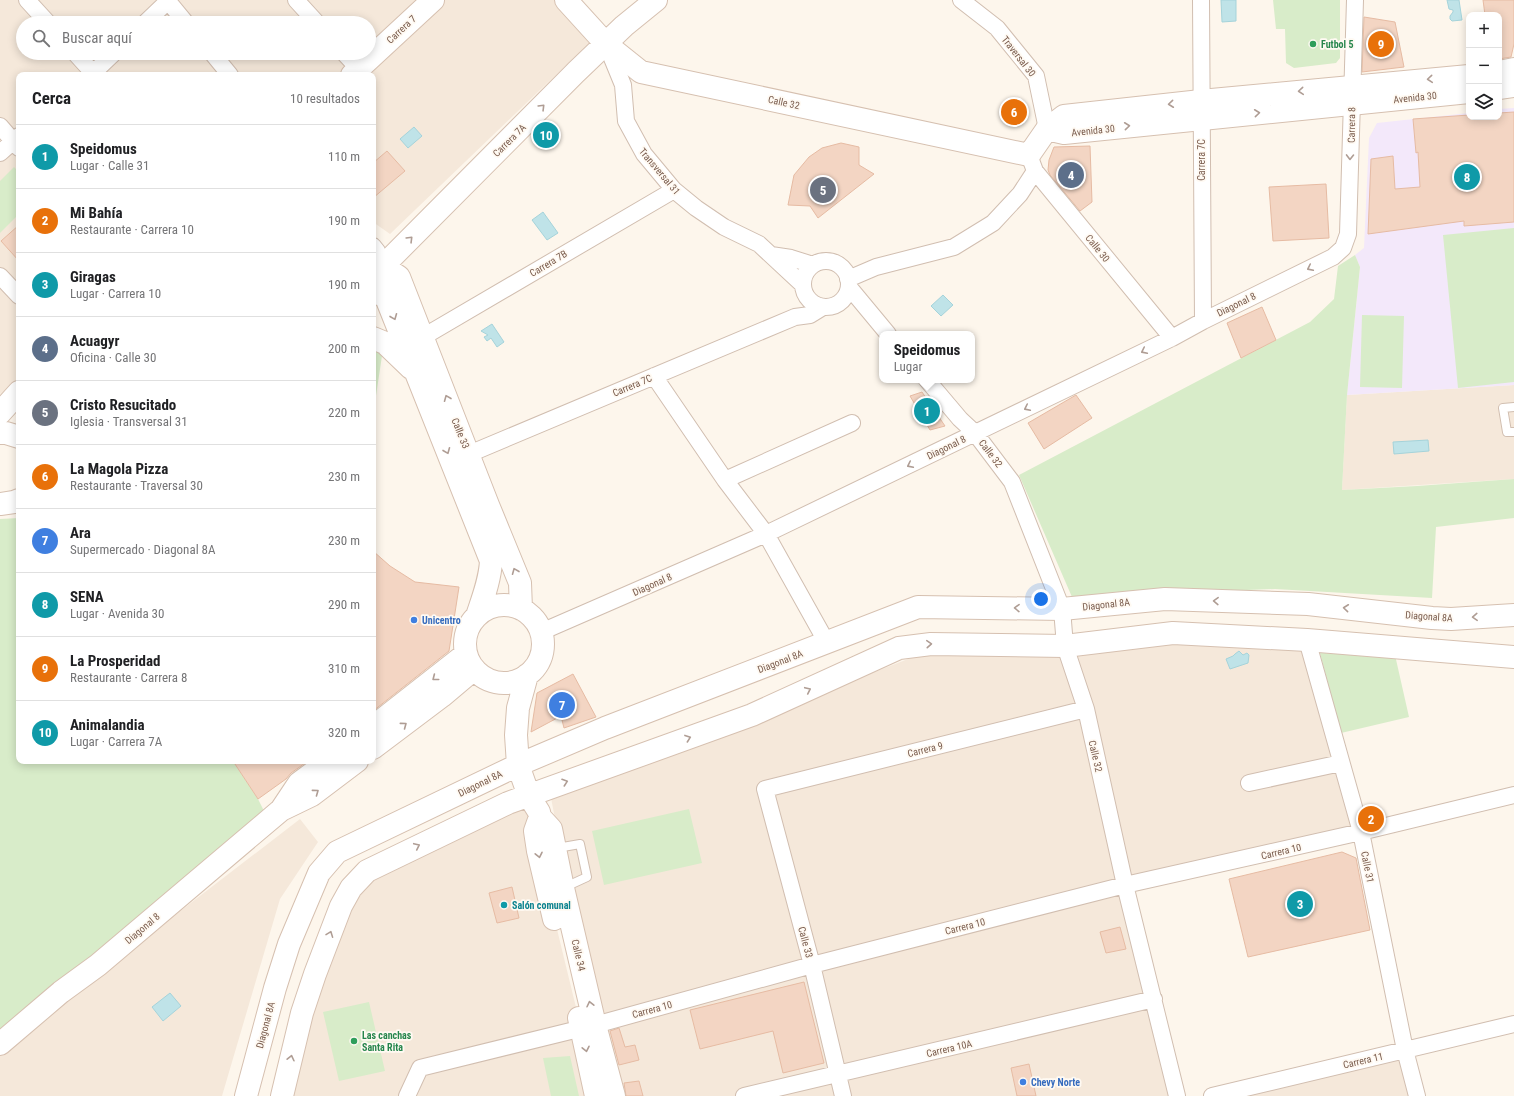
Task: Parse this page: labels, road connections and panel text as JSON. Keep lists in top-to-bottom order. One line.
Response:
{"streets":{"street":["Carrera 7","Traversal 30","Avenida 30","Calle 32","Carrera 8","Carrera 7A","Carrera 7C","Transversal 31","Calle 30","Carrera 7B","Diagonal 8","Calle 33","Diagonal 8A","Carrera 9","Carrera 10","Calle 31","Calle 34","Carrera 10A","Carrera 11"]},"crossings":[["Traversal 30","Avenida 30"],["Avenida 30","Carrera 8"],["Avenida 30","Carrera 7C"],["Calle 32","Carrera 7A"],["Calle 32","Transversal 31"],["Calle 32","Calle 30"],["Calle 32","Diagonal 8"],["Calle 32","Diagonal 8A"],["Calle 32","Carrera 9"],["Calle 32","Carrera 10"],["Calle 32","Carrera 10A"],["Carrera 8","Diagonal 8"],["Carrera 7A","Transversal 31"],["Carrera 7A","Calle 33"],["Carrera 7C","Transversal 31"],["Carrera 7C","Diagonal 8"],["Carrera 7C","Calle 33"],["Transversal 31","Carrera 7B"],["Calle 30","Diagonal 8"],["Carrera 7B","Calle 33"],["Diagonal 8","Calle 33"],["Diagonal 8","Calle 34"],["Calle 33","Carrera 9"],["Calle 33","Carrera 10"],["Calle 33","Calle 34"],["Calle 33","Carrera 10A"],["Diagonal 8A","Calle 34"],["Carrera 10","Calle 31"],["Carrera 10","Calle 34"],["Calle 31","Carrera 11"]],"one_way":["Carrera 8","Carrera 7A"],"places":["Futbol 5","Unicentro","Salón comunal","Las canchas Santa Rita","Chevy Norte"],"page":{"map_buttons":["+","−"],"search":"Buscar aquí","pins":["9","6","10","4","8","5","1","7","2","3"],"heading":["Cerca","10 resultados"],"list":[{"mark":"1","name":"Speidomus","note":"Lugar · Calle 31","value":"110 m"},{"mark":"2","name":"Mi Bahía","note":"Restaurante · Carrera 10","value":"190 m"},{"mark":"3","name":"Giragas","note":"Lugar · Carrera 10","value":"190 m"},{"mark":"4","name":"Acuagyr","note":"Oficina · Calle 30","value":"200 m"},{"mark":"5","name":"Cristo Resucitado","note":"Iglesia · Transversal 31","value":"220 m"},{"mark":"6","name":"La Magola Pizza","note":"Restaurante · Traversal 30","value":"230 m"},{"mark":"7","name":"Ara","note":"Supermercado · Diagonal 8A","value":"230 m"},{"mark":"8","name":"SENA","note":"Lugar · Avenida 30","value":"290 m"},{"mark":"9","name":"La Prosperidad","note":"Restaurante · Carrera 8","value":"310 m"},{"mark":"10","name":"Animalandia","note":"Lugar · Carrera 7A","value":"320 m"}],"popup":["Speidomus","Lugar"]}}
